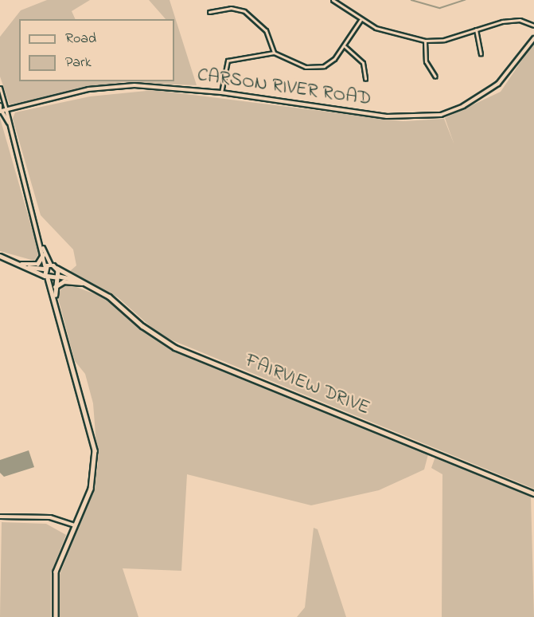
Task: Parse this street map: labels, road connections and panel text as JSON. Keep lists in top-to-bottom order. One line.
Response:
{"streets":{"main road":["FAIRVIEW DRIVE"],"street":["CARSON RIVER ROAD"]},"legend":["Road","Park"]}
